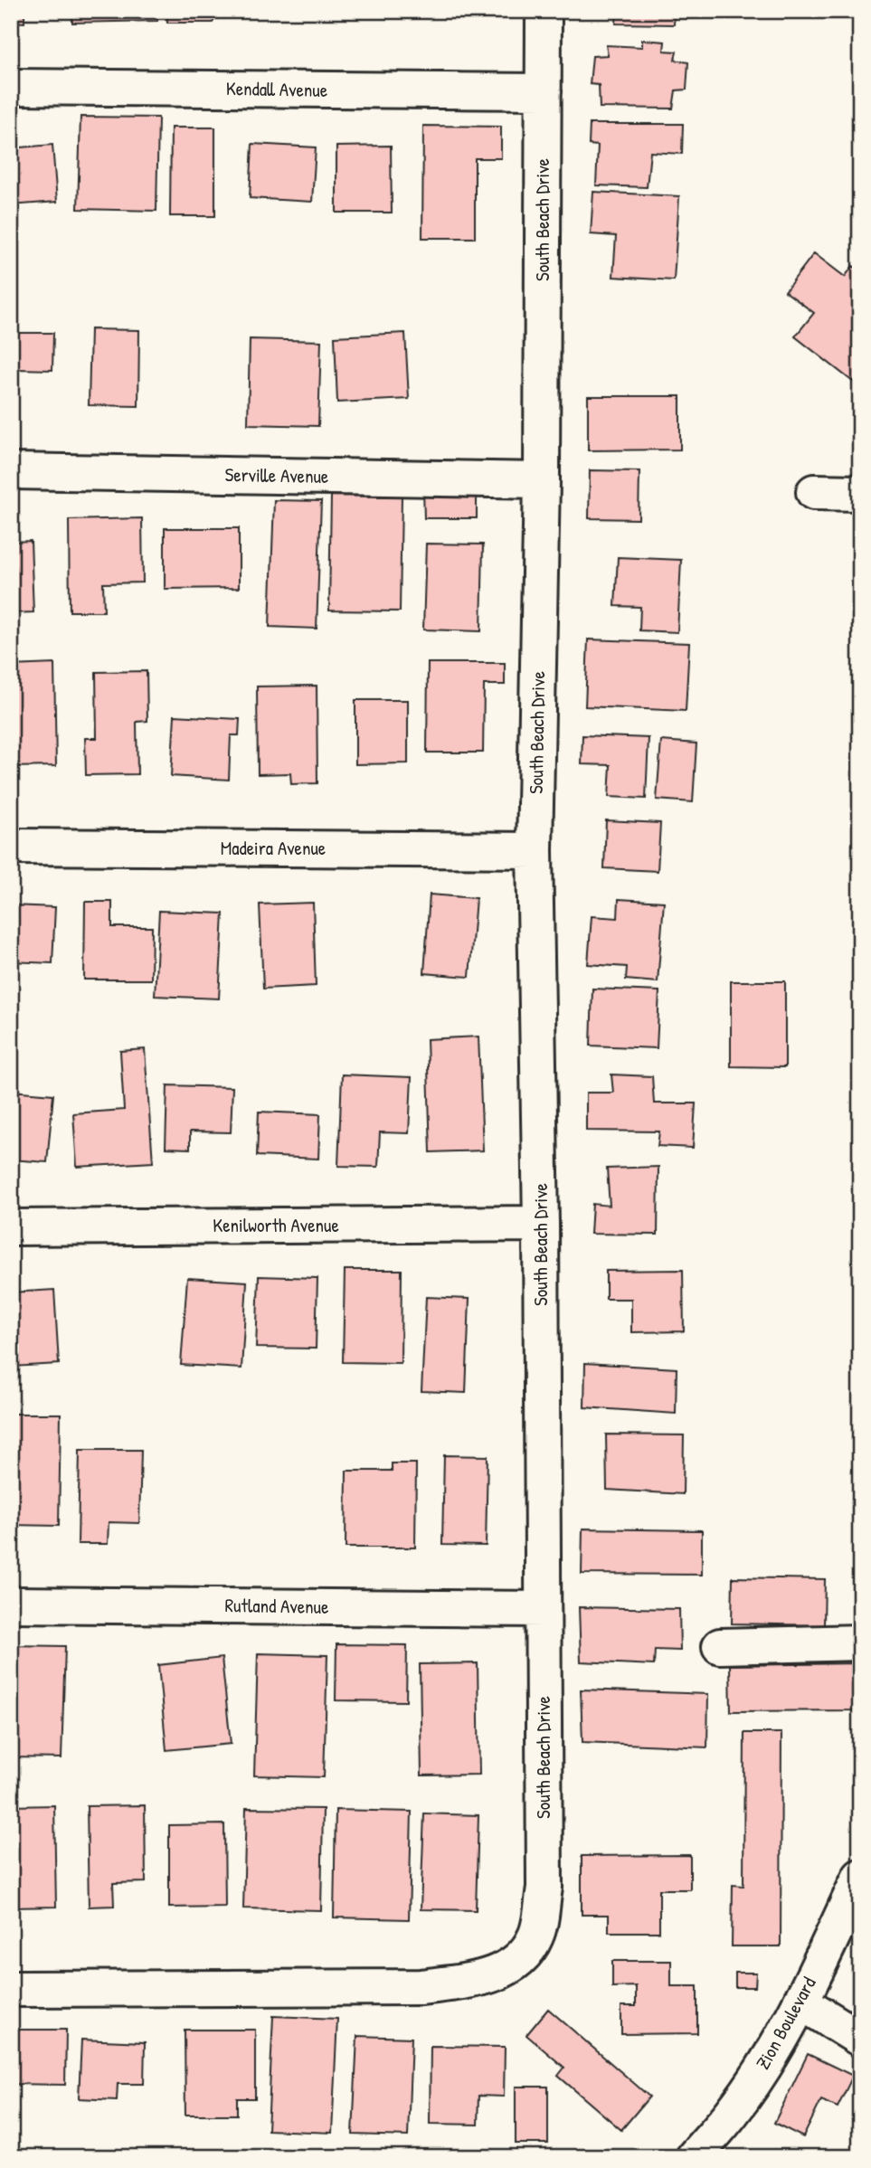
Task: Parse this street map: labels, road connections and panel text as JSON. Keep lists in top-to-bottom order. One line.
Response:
{"streets":{"street":["Kendall Avenue","South Beach Drive","Serville Avenue","Madeira Avenue","Kenilworth Avenue","Rutland Avenue","Zion Boulevard"]},"crossings":[["Kendall Avenue","South Beach Drive"],["South Beach Drive","Serville Avenue"],["South Beach Drive","Madeira Avenue"],["South Beach Drive","Kenilworth Avenue"],["South Beach Drive","Rutland Avenue"]]}
